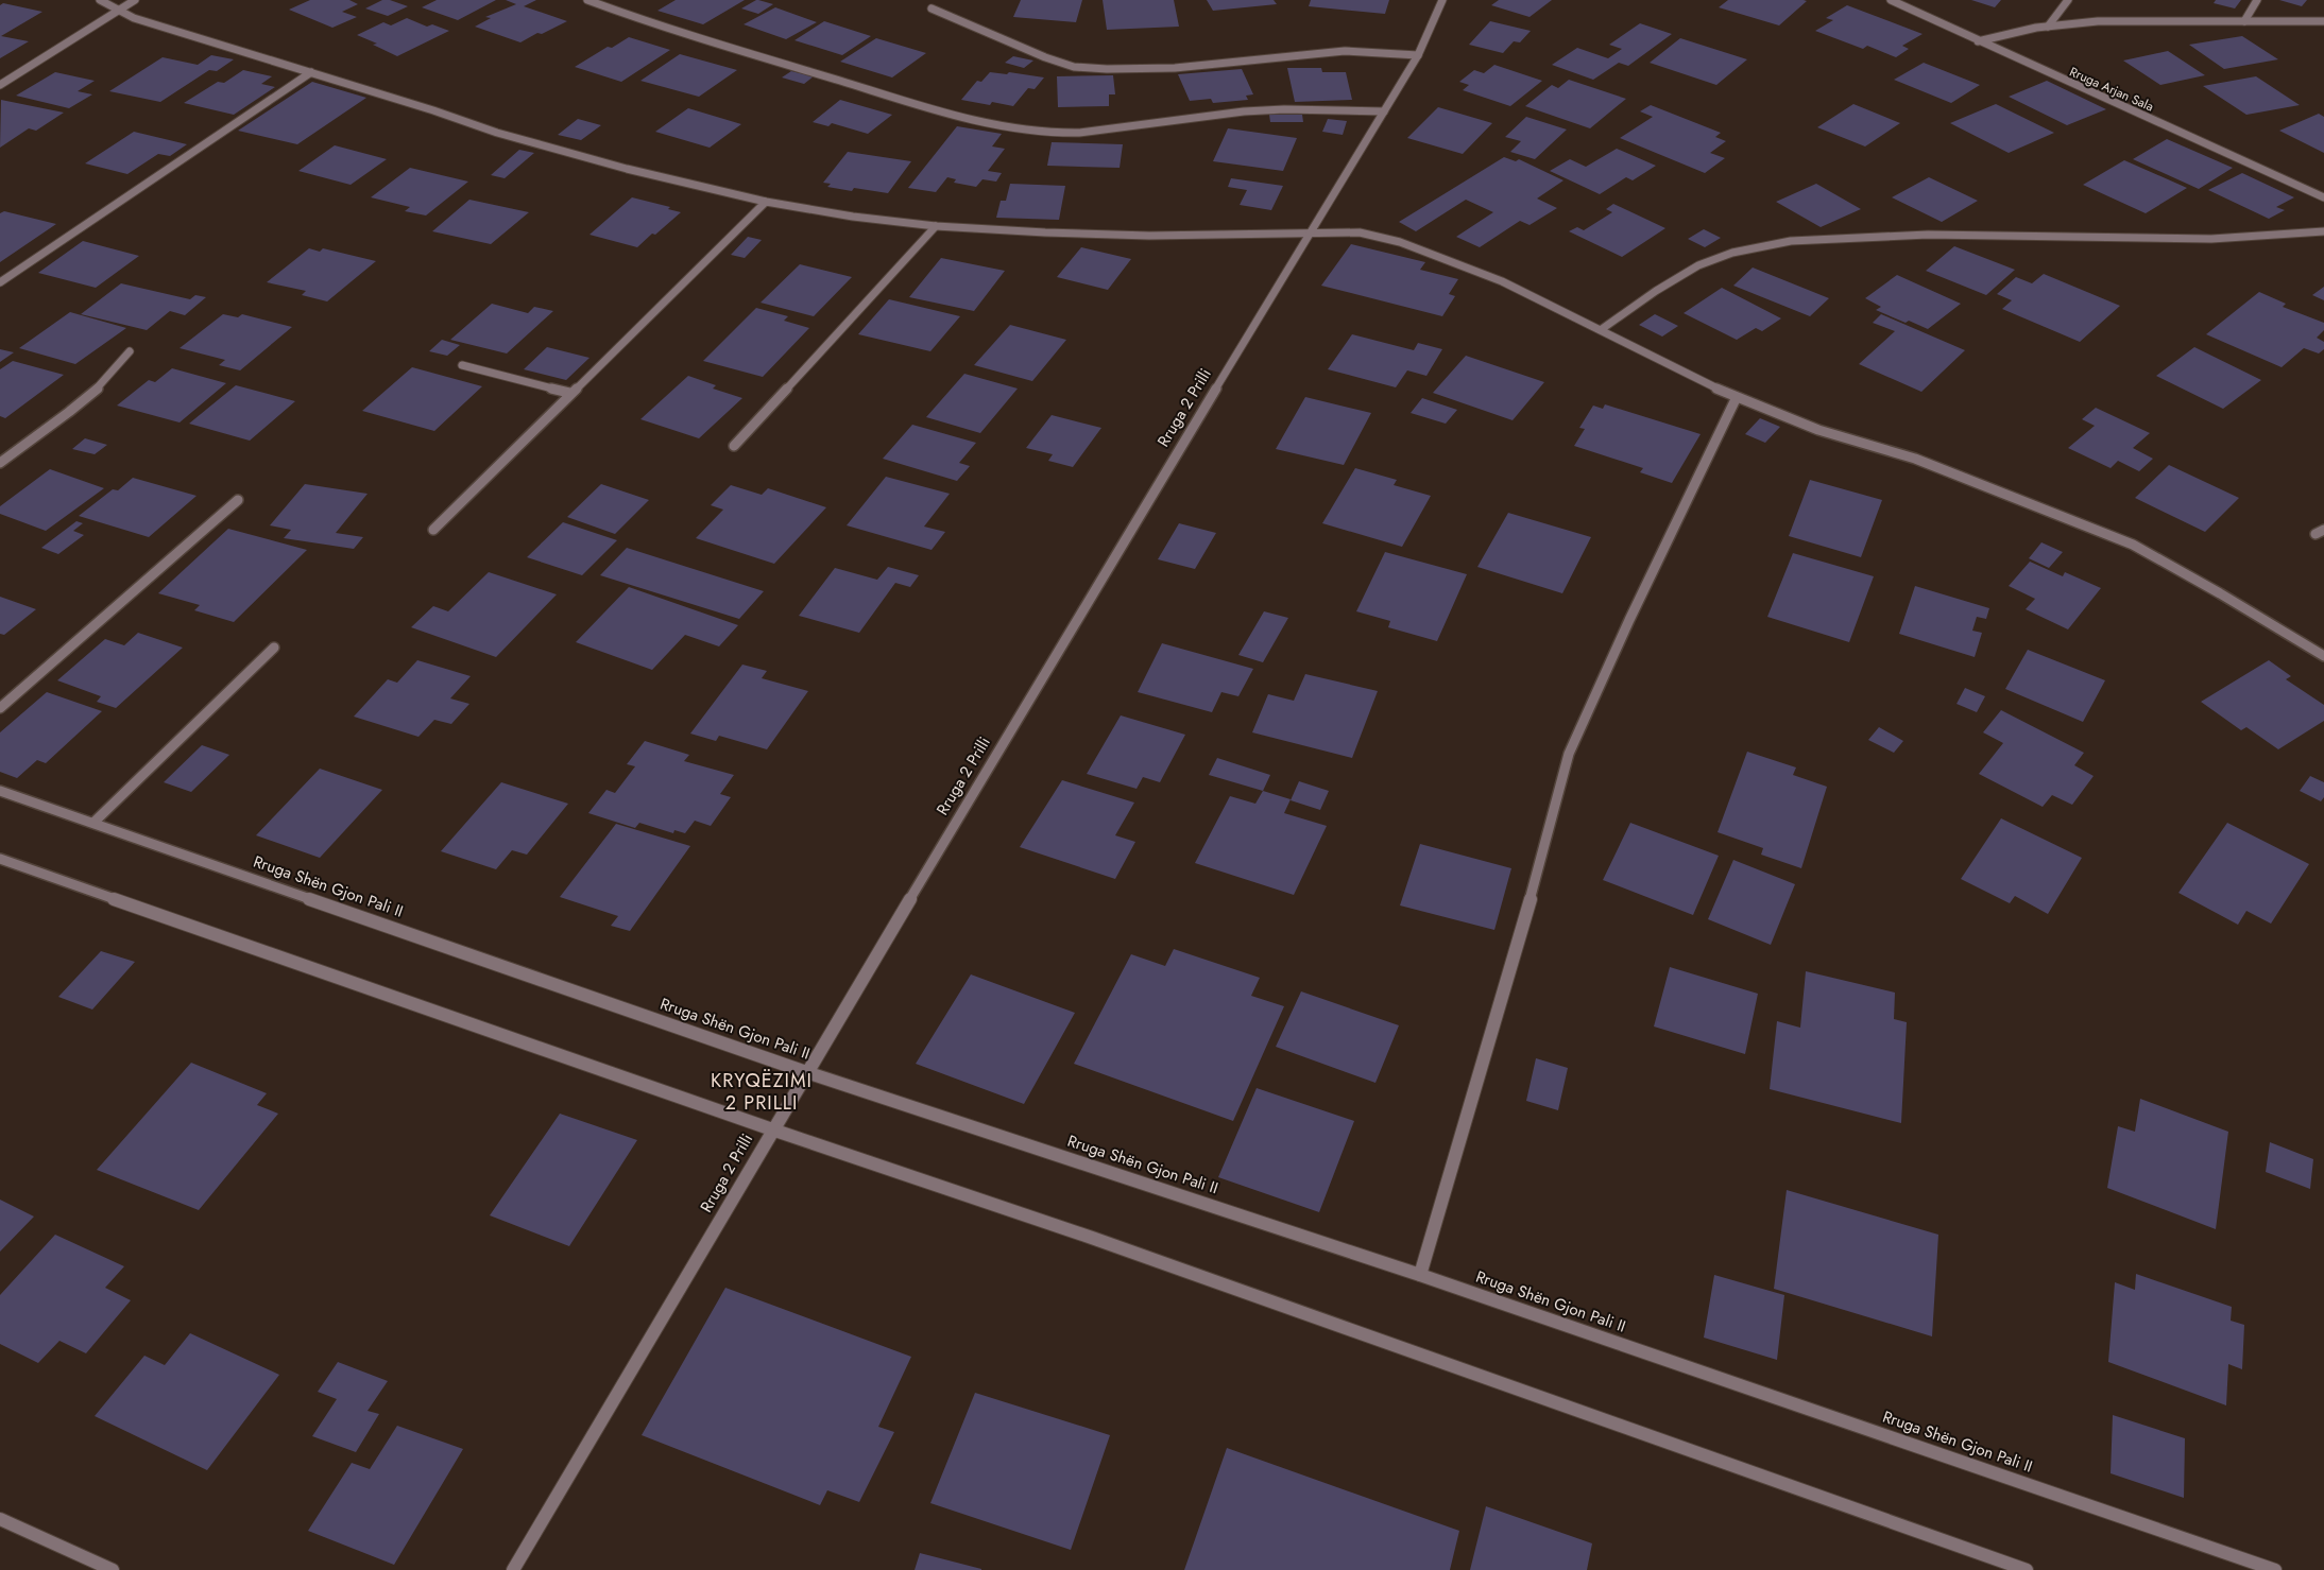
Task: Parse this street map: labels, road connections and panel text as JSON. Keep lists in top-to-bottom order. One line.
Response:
{"streets":{"street":["Rruga Arjan Sala","Rruga 2 Prilli","Rruga Shën Gjon Pali II"]},"crossings":[["Rruga 2 Prilli","Rruga Shën Gjon Pali II"]],"districts":["KRYQËZIMI 2 PRILLI"]}
